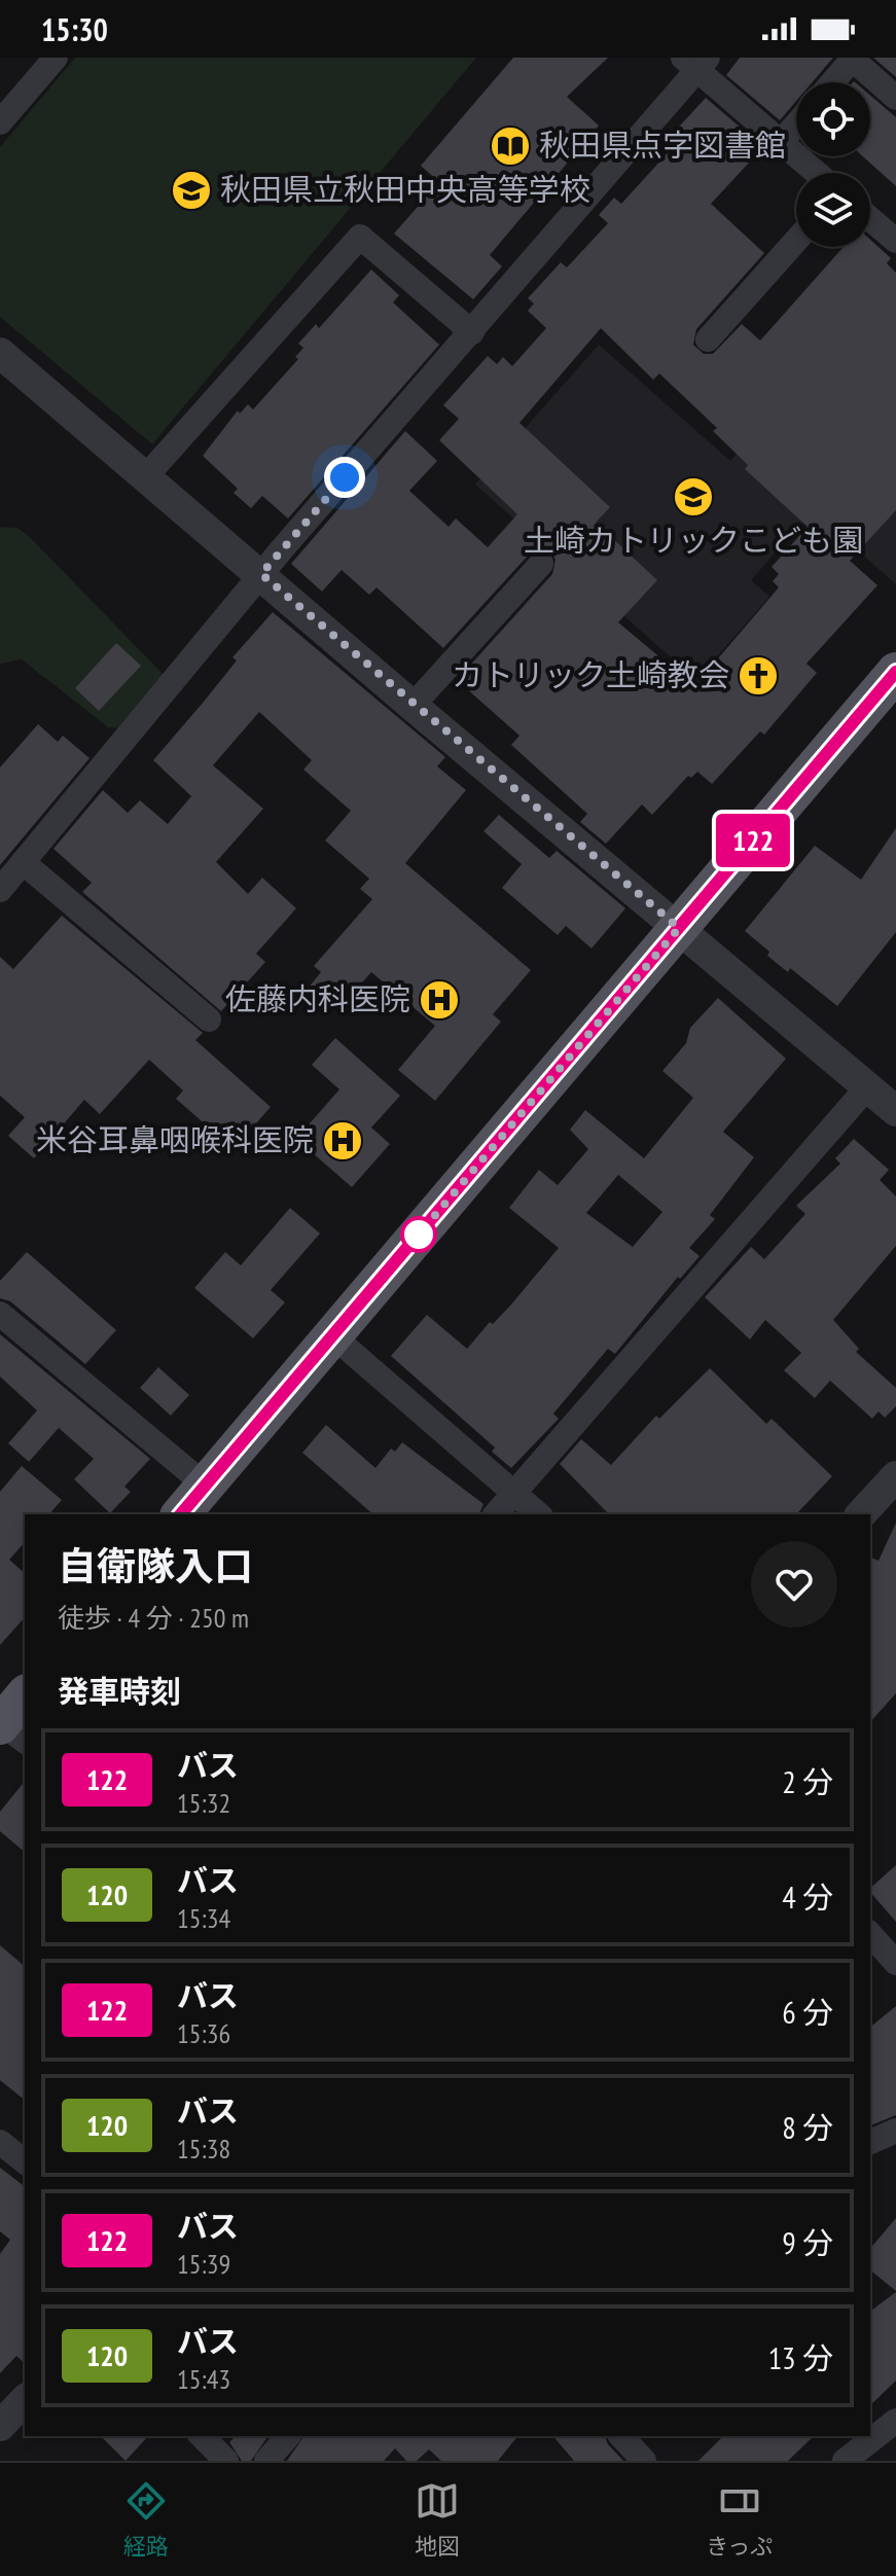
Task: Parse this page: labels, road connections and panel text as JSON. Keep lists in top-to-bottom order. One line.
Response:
{"places":{"library":["秋田県点字図書館"],"school or university":["秋田県立秋田中央高等学校","土崎カトリックこども園"],"church":["カトリック土崎教会"],"hospital":["佐藤内科医院","米谷耳鼻咽喉科医院"]},"lines":["bus line 122"],"page":{"status":"15:30","on_map":"122","heading":[["自衛隊入口","徒歩 · 4 分 · 250 m"],"発車時刻"],"list":[{"mark":"122","name":"バス","note":"15:32","value":"2 分"},{"mark":"120","name":"バス","note":"15:34","value":"4 分"},{"mark":"122","name":"バス","note":"15:36","value":"6 分"},{"mark":"120","name":"バス","note":"15:38","value":"8 分"},{"mark":"122","name":"バス","note":"15:39","value":"9 分"},{"mark":"120","name":"バス","note":"15:43","value":"13 分"}],"tabs":["経路","地図","きっぷ"]}}
